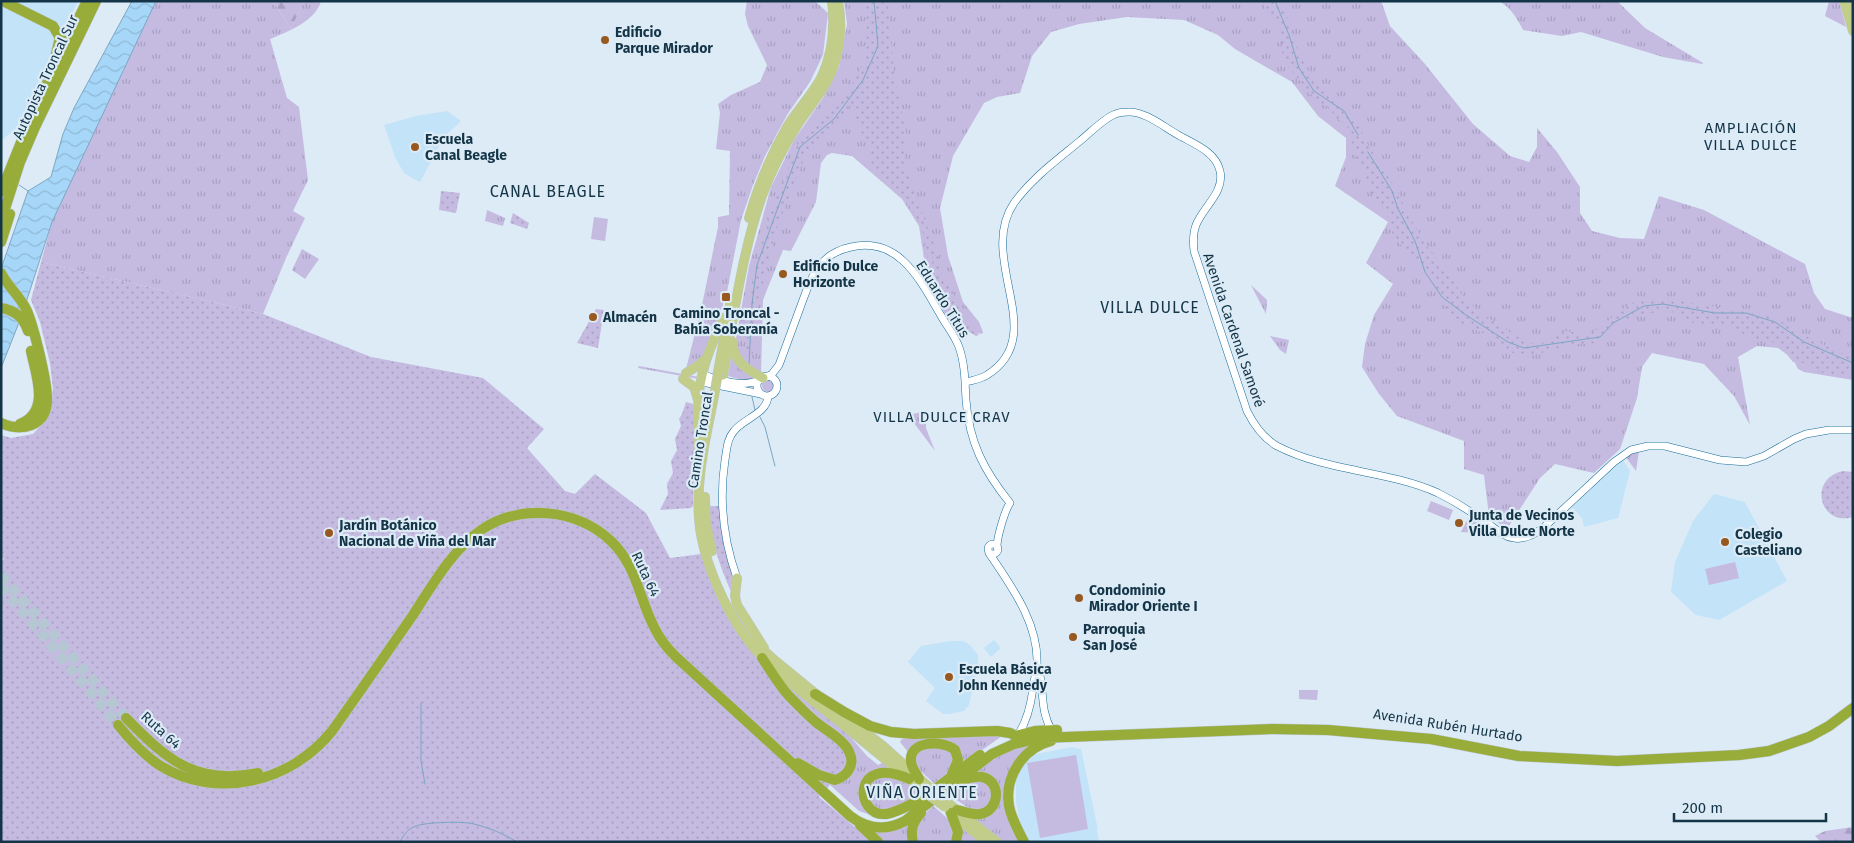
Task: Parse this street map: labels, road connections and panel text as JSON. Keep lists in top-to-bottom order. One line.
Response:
{"streets":{"highway":["Autopista Troncal Sur","Ruta 64","Avenida Rubén Hurtado"],"main road":["Camino Troncal"],"street":["Eduardo Titus","Avenida Cardenal Samoré"]},"crossings":[["Eduardo Titus","Avenida Cardenal Samoré"],["Eduardo Titus","Avenida Rubén Hurtado"],["Camino Troncal","Ruta 64"],["Camino Troncal","Avenida Rubén Hurtado"],["Ruta 64","Avenida Rubén Hurtado"]],"districts":["AMPLIACIÓN VILLA DULCE","CANAL BEAGLE","VILLA DULCE","VILLA DULCE CRAV","VIÑA ORIENTE"],"places":{"other":["Edificio Parque Mirador","Escuela Canal Beagle","Edificio Dulce Horizonte","Almacén","Junta de Vecinos Villa Dulce Norte","Jardín Botánico Nacional de Viña del Mar","Colegio Casteliano","Condominio Mirador Oriente I","Parroquia San José","Escuela Básica John Kennedy"],"transit":["Camino Troncal - Bahía Soberanía"]},"scale_bar":"200 m"}
